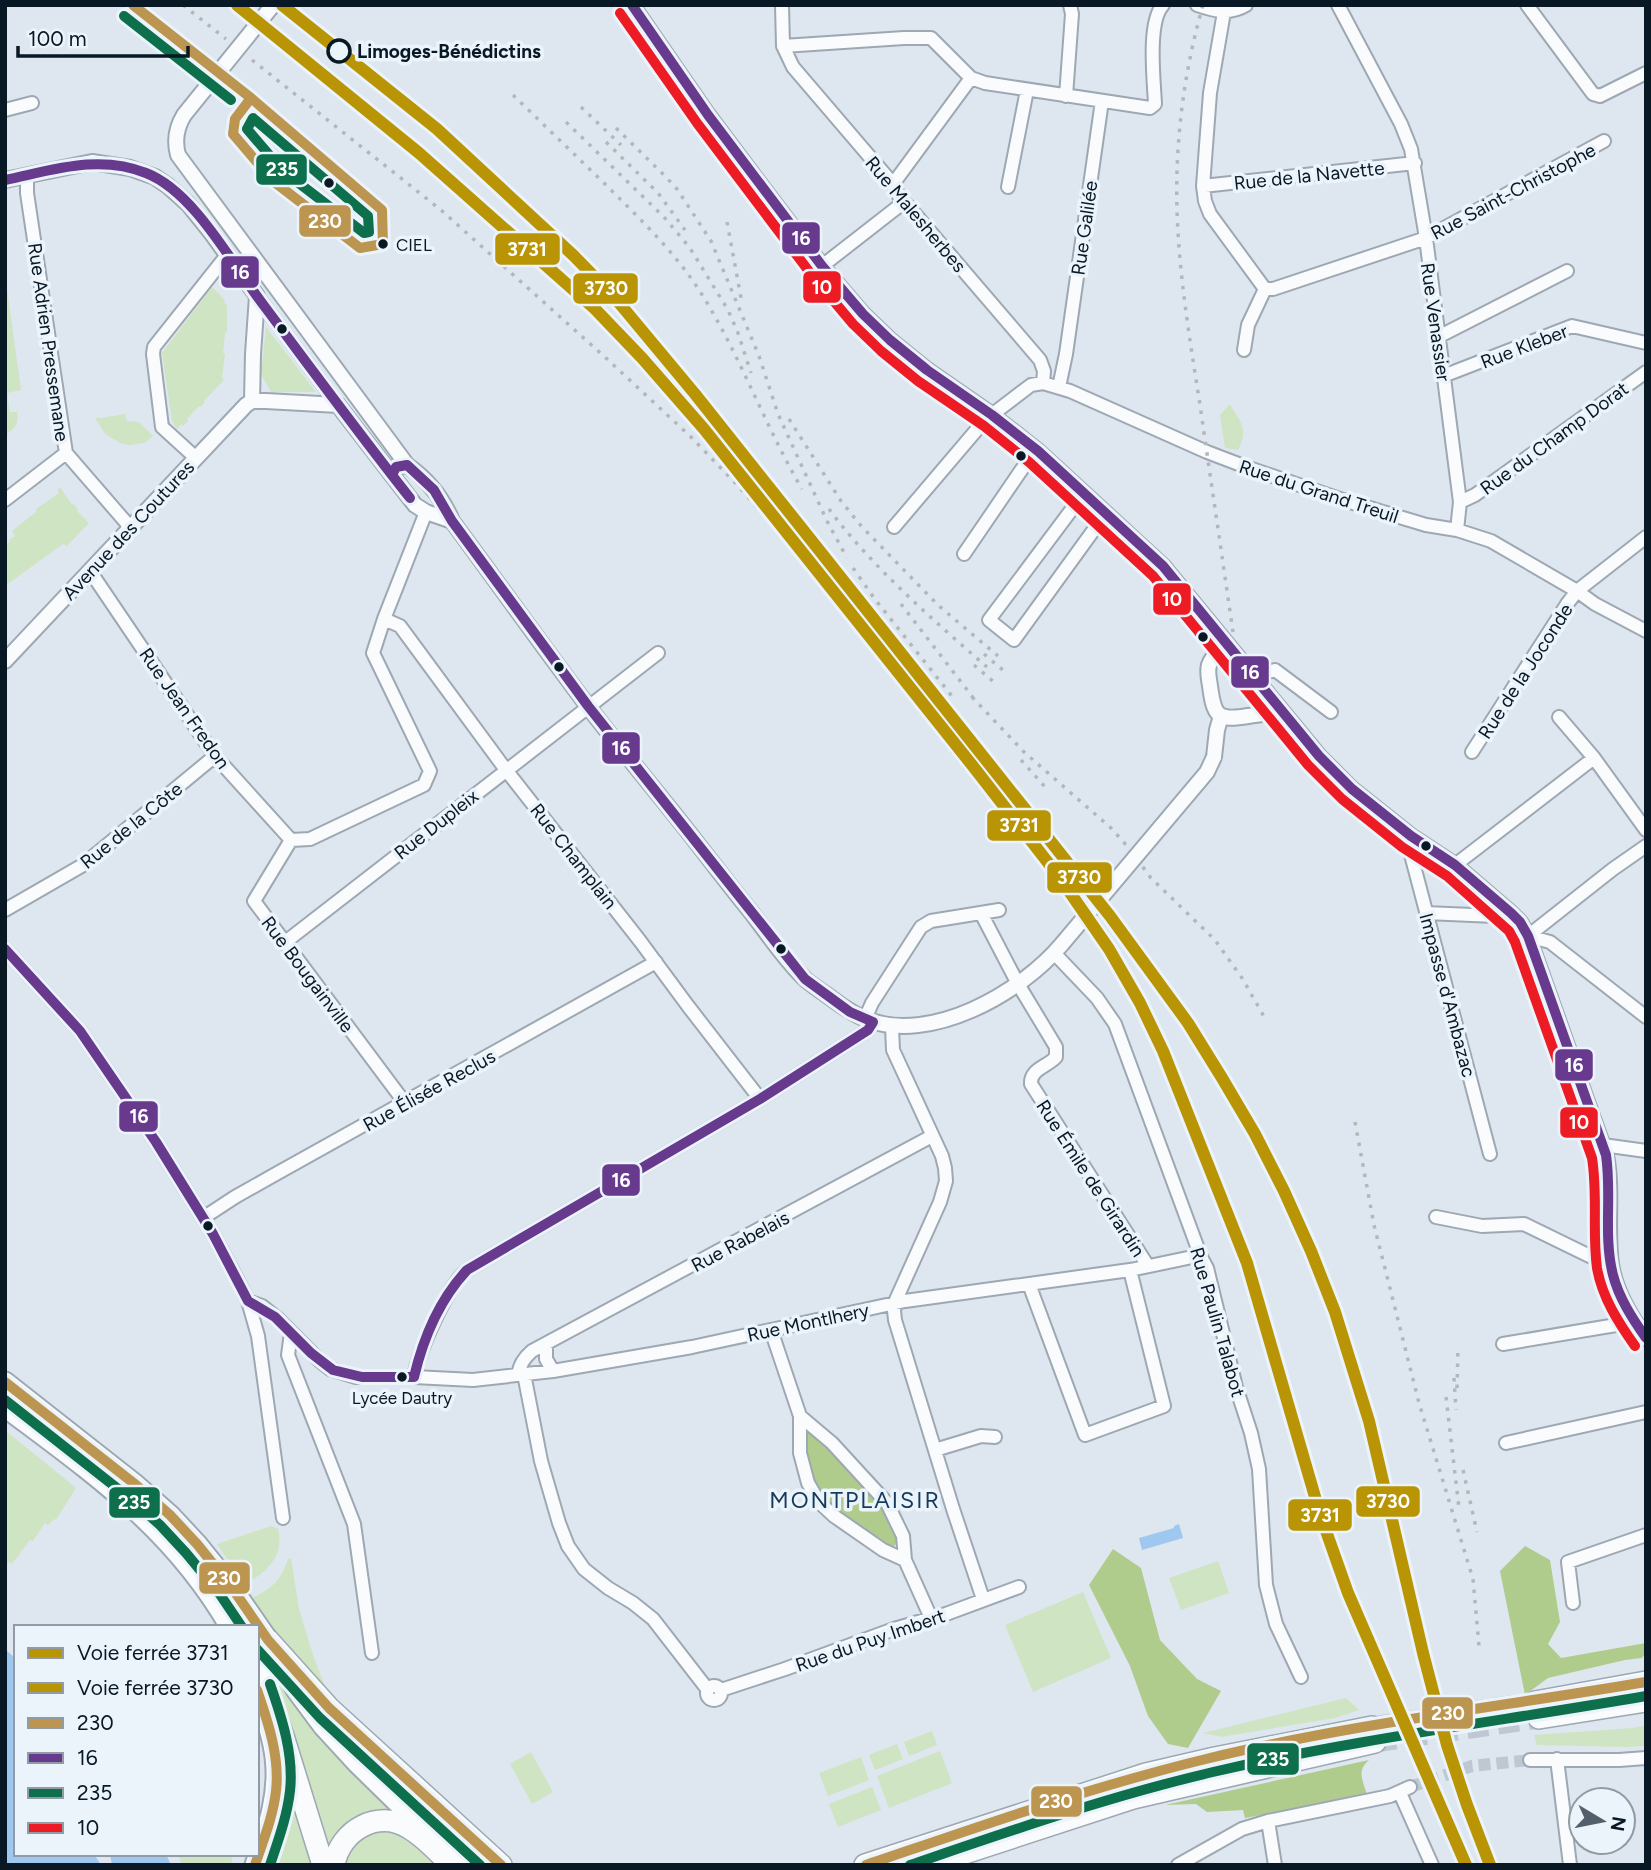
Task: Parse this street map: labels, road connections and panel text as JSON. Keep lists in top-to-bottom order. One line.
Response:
{"streets":{"street":["Rue de la Navette","Rue Saint-Christophe","Rue Malesherbes","Rue Galilée","Rue Venassier","Rue Adrien Pressemane","Rue Kleber","Rue du Champ Dorat","Rue du Grand Treuil","Avenue des Coutures","Rue de la Joconde","Rue Jean Fredon","Rue Dupleix","Rue de la Côte","Rue Champlain","Rue Bougainville","Impasse d'Ambazac","Rue Élisée Reclus","Rue Émile de Girardin","Rue Rabelais","Rue Montlhery","Rue Paulin Talabot","Rue du Puy Imbert"]},"crossings":[["Rue de la Navette","Rue Venassier"],["Rue Saint-Christophe","Rue Venassier"],["Rue Malesherbes","Rue du Grand Treuil"],["Rue Galilée","Rue du Grand Treuil"],["Rue Venassier","Rue Kleber"],["Rue Venassier","Rue du Champ Dorat"],["Rue Venassier","Rue du Grand Treuil"],["Rue Adrien Pressemane","Avenue des Coutures"],["Rue du Grand Treuil","Rue de la Joconde"],["Avenue des Coutures","Rue Jean Fredon"],["Rue Jean Fredon","Rue de la Côte"],["Rue Jean Fredon","Rue Bougainville"],["Rue Dupleix","Rue Champlain"],["Rue Dupleix","Rue Bougainville"],["Rue Champlain","Rue Élisée Reclus"],["Rue Bougainville","Rue Élisée Reclus"],["Rue Émile de Girardin","Rue Montlhery"],["Rue Rabelais","Rue Montlhery"],["Rue Rabelais","Rue du Puy Imbert"],["Rue Montlhery","Rue Paulin Talabot"],["Rue Montlhery","Rue du Puy Imbert"]],"districts":["MONTPLAISIR"],"places":["Limoges-Bénédictins","CIEL","Lycée Dautry"],"lines":["rail line 3731","rail line 3730","transit line 230","transit line 16","transit line 10","transit line 235"],"legend":["Voie ferrée 3731","Voie ferrée 3730","230","16","235","10"],"scale_bar":"100 m","north":"right"}
